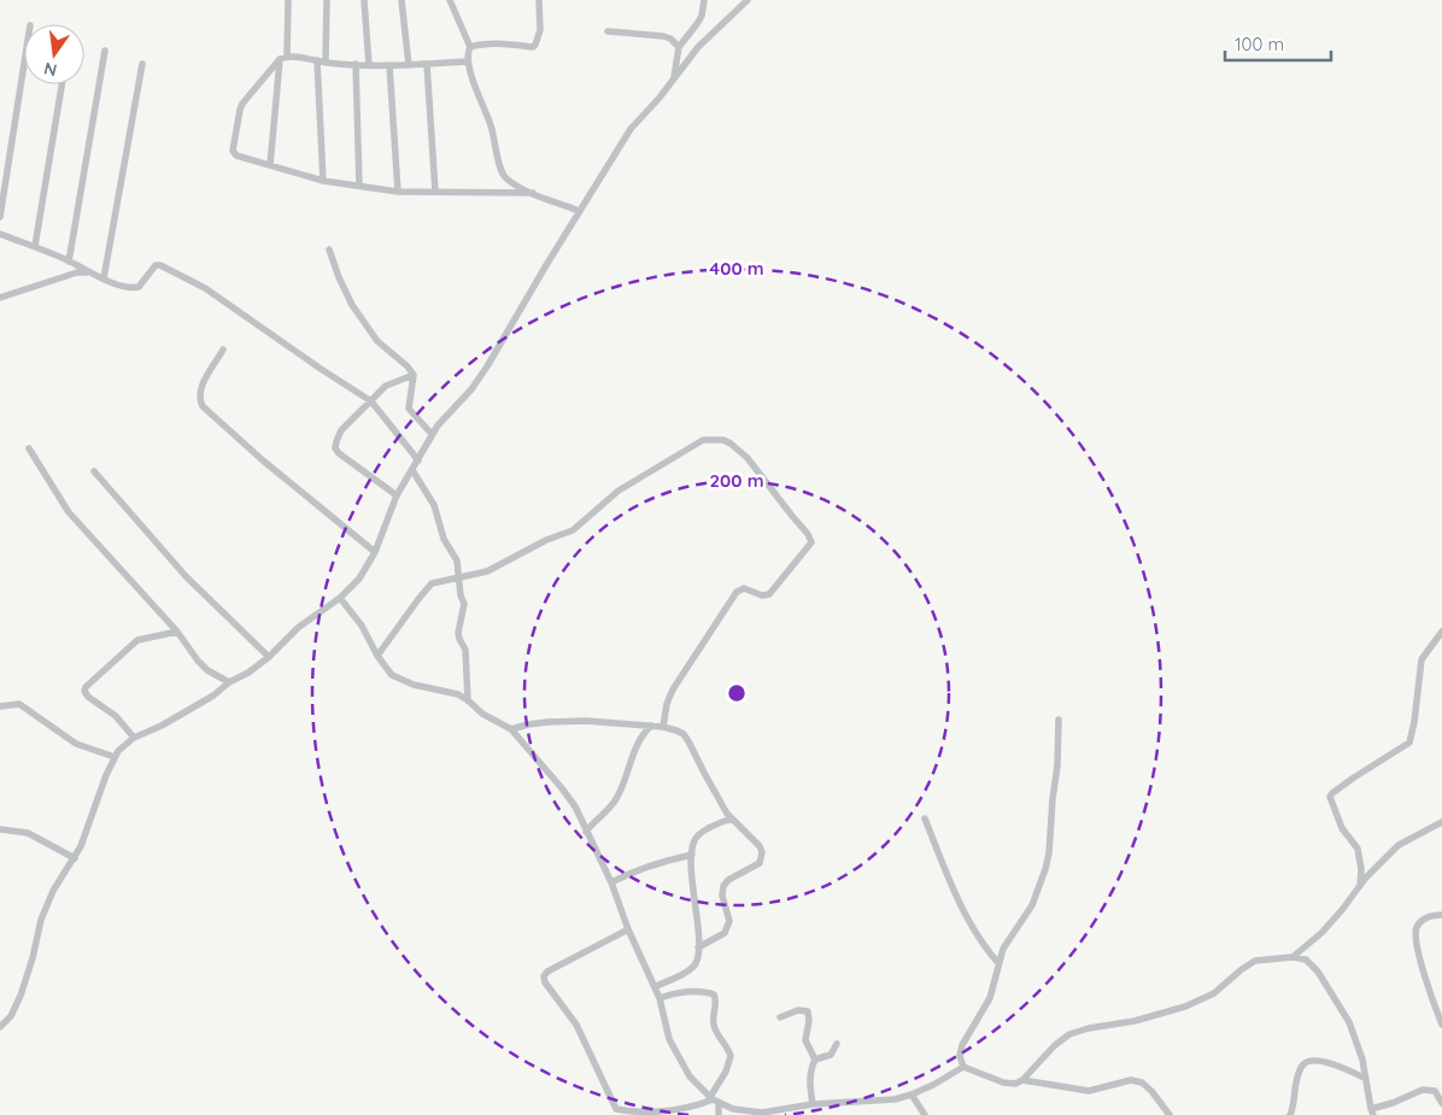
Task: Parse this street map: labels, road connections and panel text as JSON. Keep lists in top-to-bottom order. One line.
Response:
{"scale_bar":"100 m","north":"bottom","rings":["400 m","200 m"]}
